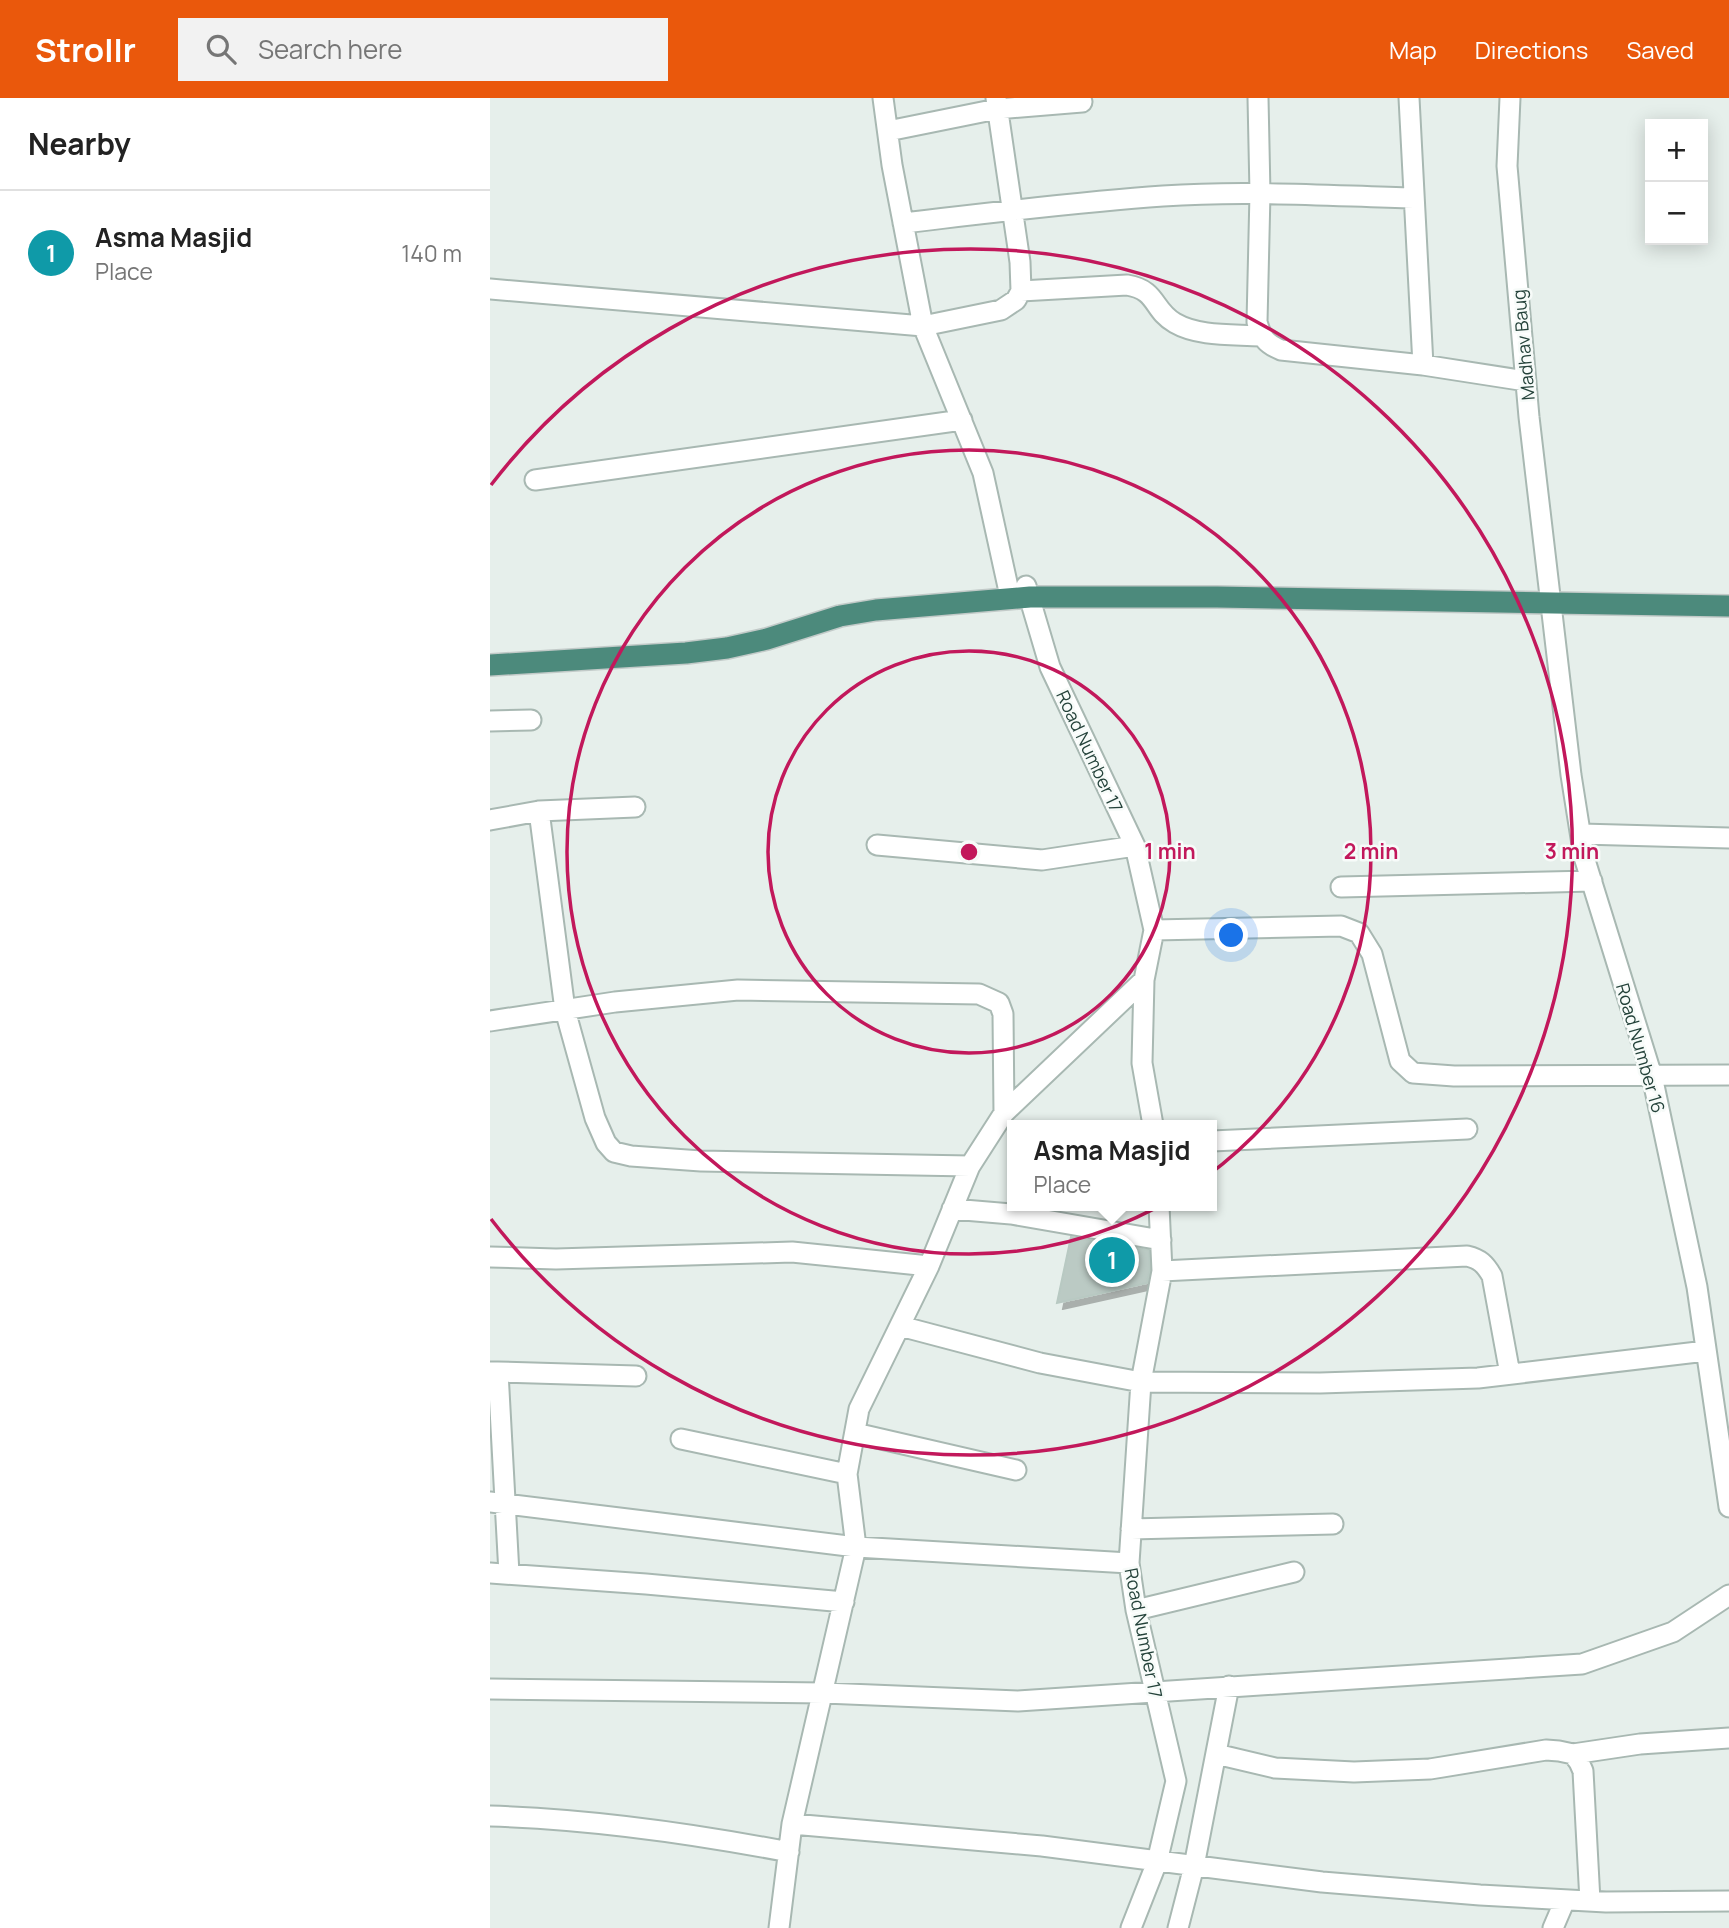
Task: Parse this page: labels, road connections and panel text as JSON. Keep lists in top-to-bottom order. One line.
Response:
{"streets":{"street":["Madhav Baug","Road Number 17","Road Number 16"]},"crossings":[["Madhav Baug","Road Number 16"]],"page":{"header":"Strollr","search":"Search here","nav":["Map","Directions","Saved"],"heading":"Nearby","map_buttons":["+","−"],"list":[{"mark":"1","name":"Asma Masjid","note":"Place","value":"140 m"}],"popup":["Asma Masjid","Place"],"pins":"1"},"rings":["1 min","2 min","3 min"]}
